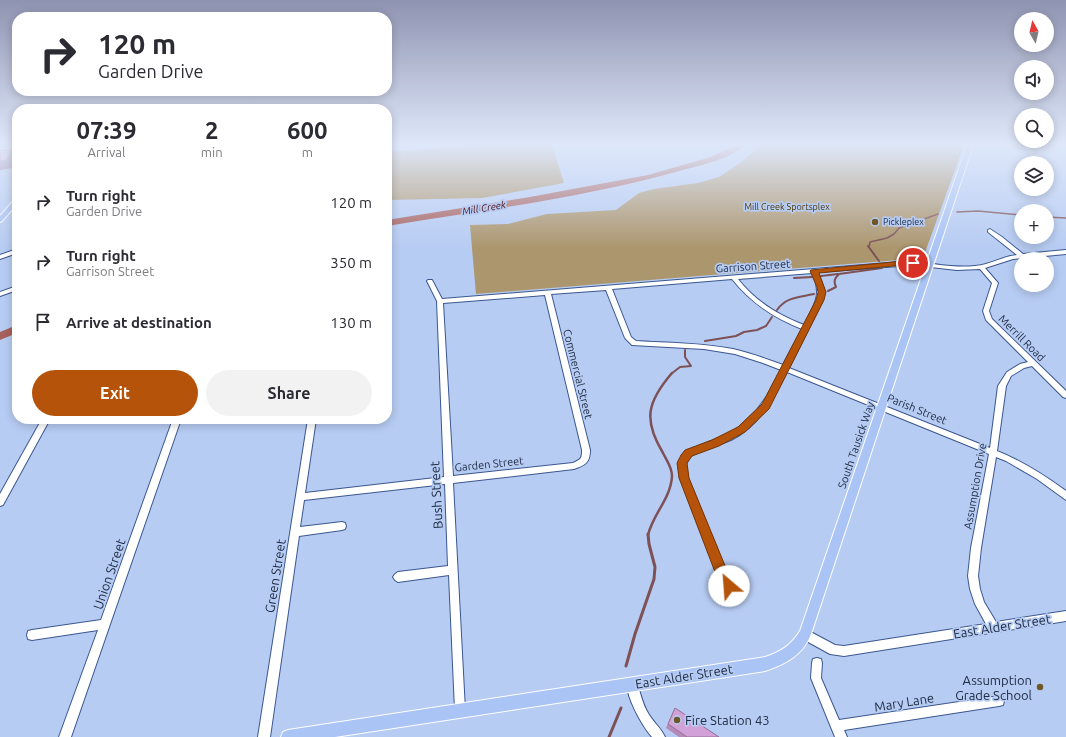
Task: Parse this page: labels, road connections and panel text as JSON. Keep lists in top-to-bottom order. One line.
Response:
{"streets":{"main road":["South Tausick Way","East Alder Street"],"street":["Garrison Street","Merrill Road","Commercial Street","Parish Street","Garden Street","Assumption Drive","Bush Street","Union Street","Green Street","Mary Lane"]},"crossings":[["Garrison Street","Merrill Road"],["Garrison Street","Commercial Street"],["Garrison Street","Parish Street"],["Garrison Street","South Tausick Way"],["Garrison Street","Bush Street"],["Merrill Road","Assumption Drive"],["Commercial Street","Garden Street"],["Parish Street","South Tausick Way"],["Parish Street","Assumption Drive"],["South Tausick Way","East Alder Street"],["Garden Street","Bush Street"],["Garden Street","Green Street"],["Assumption Drive","East Alder Street"],["Bush Street","East Alder Street"]],"water":["Mill Creek"],"parks":["Mill Creek Sportsplex"],"places":["Pickleplex","Assumption Grade School","Fire Station 43"],"north":"top","page":{"map_buttons":["+","−"],"turn":["120 m","Garden Drive"],"eta":["07:39","Arrival","2","min","600","m"],"list":[{"name":"Turn right","note":"Garden Drive","value":"120 m"},{"name":"Turn right","note":"Garrison Street","value":"350 m"},{"name":"Arrive at destination","value":"130 m"}],"buttons":["Exit","Share"]}}
